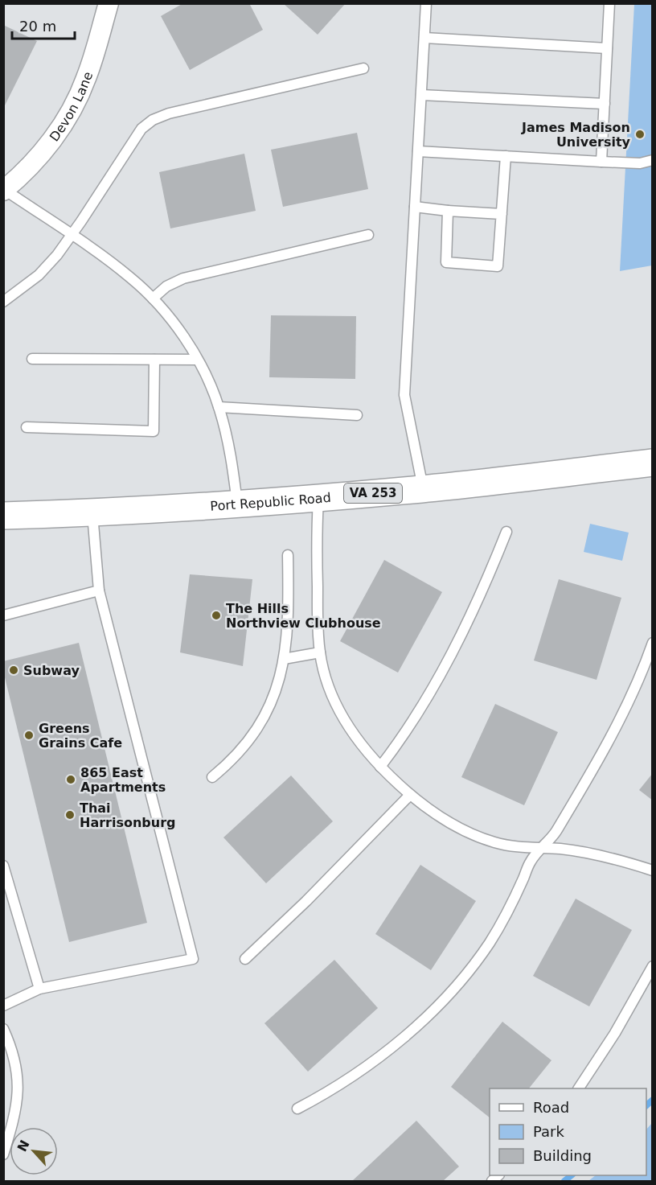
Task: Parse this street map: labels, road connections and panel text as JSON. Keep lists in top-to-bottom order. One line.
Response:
{"streets":{"main road":["VA 253","Port Republic Road"],"street":["Devon Lane"]},"places":["James Madison University","The Hills Northview Clubhouse","Subway","Greens Grains Cafe","865 East Apartments","Thai Harrisonburg"],"legend":["Road","Park","Building"],"scale_bar":"20 m","north":"top left"}
